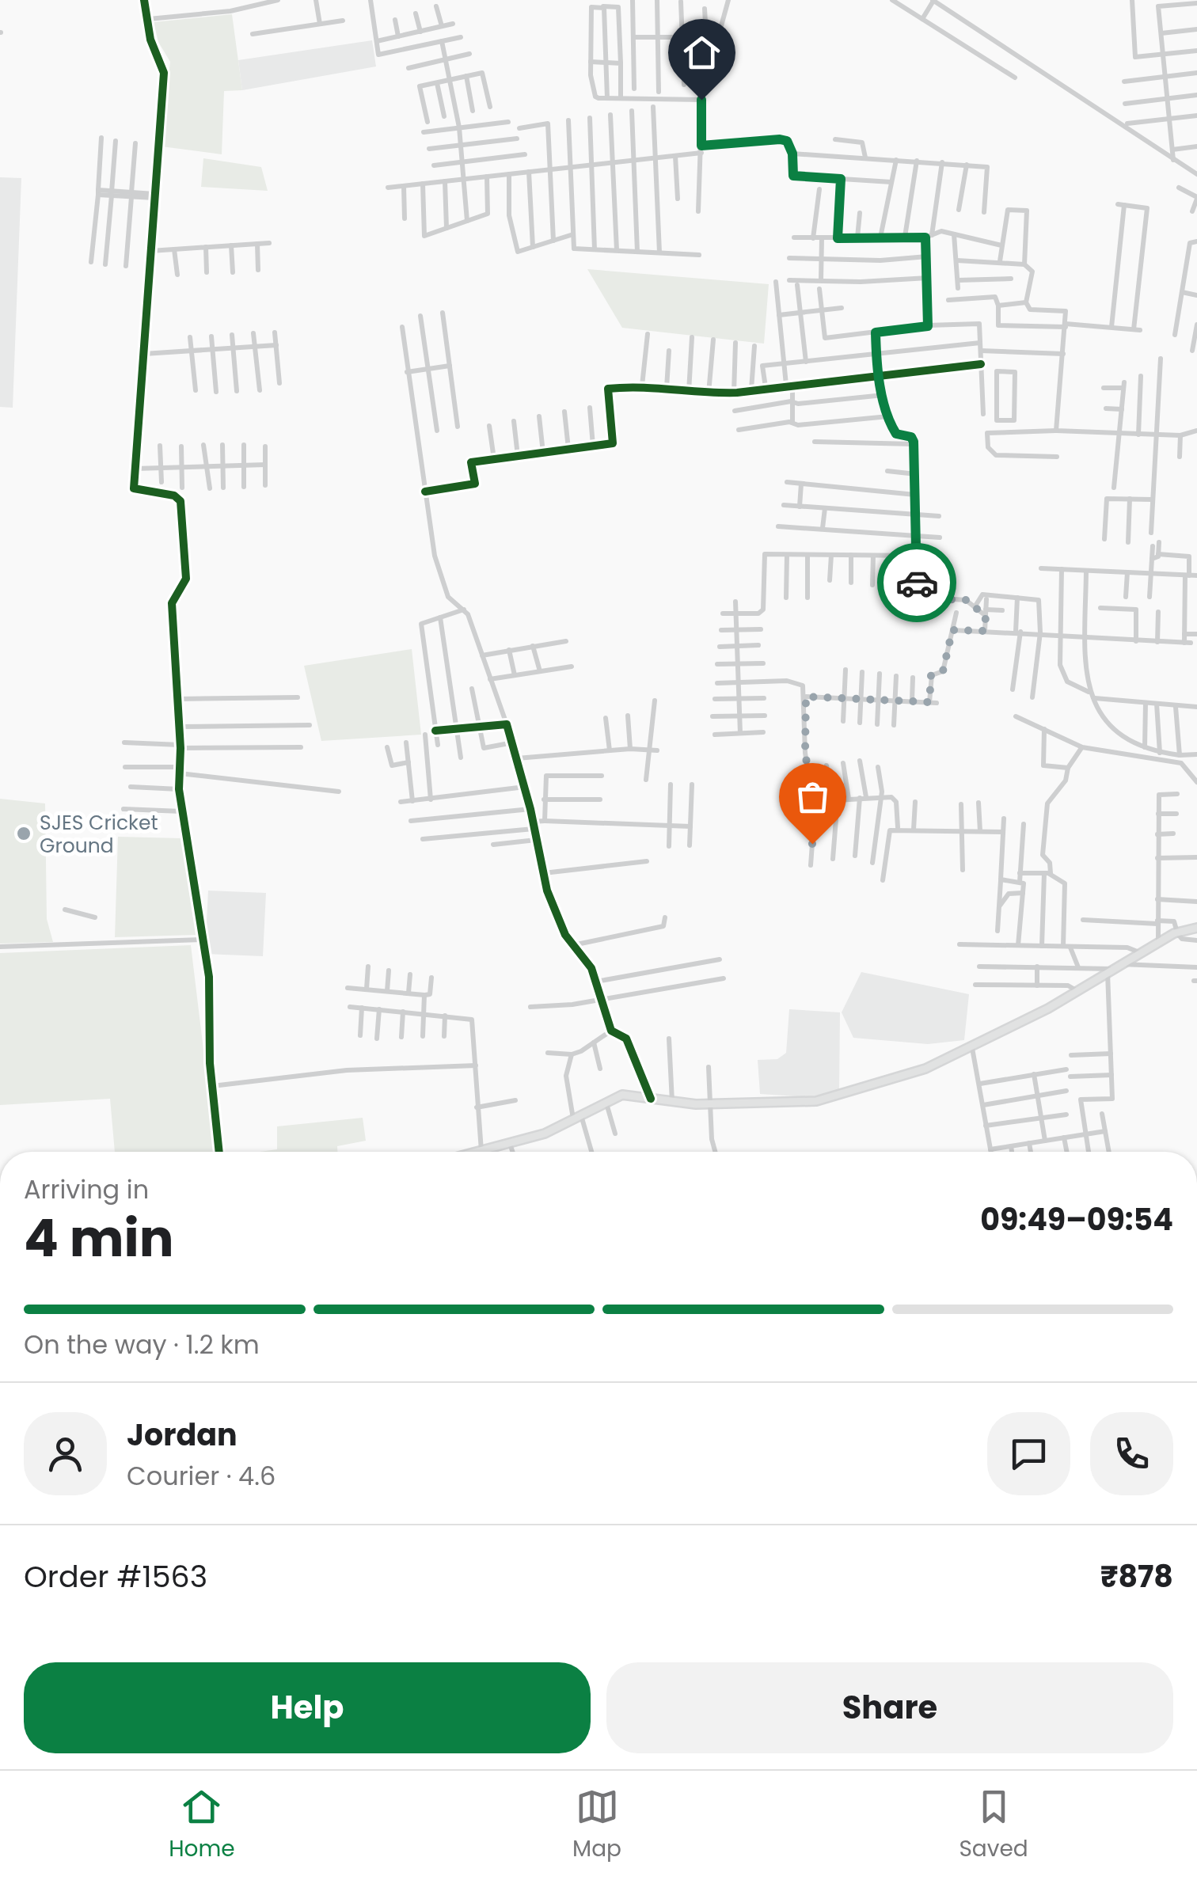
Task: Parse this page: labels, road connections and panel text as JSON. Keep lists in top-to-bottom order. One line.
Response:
{"places":["SJES Cricket Ground"],"page":{"heading":["4 min","Arriving in","09:49–09:54"],"panel":["Jordan","Courier · 4.6","Order #1563","₹878"],"bar":"On the way · 1.2 km","buttons":["Help","Share"],"tabs":["Home","Map","Saved"]}}
